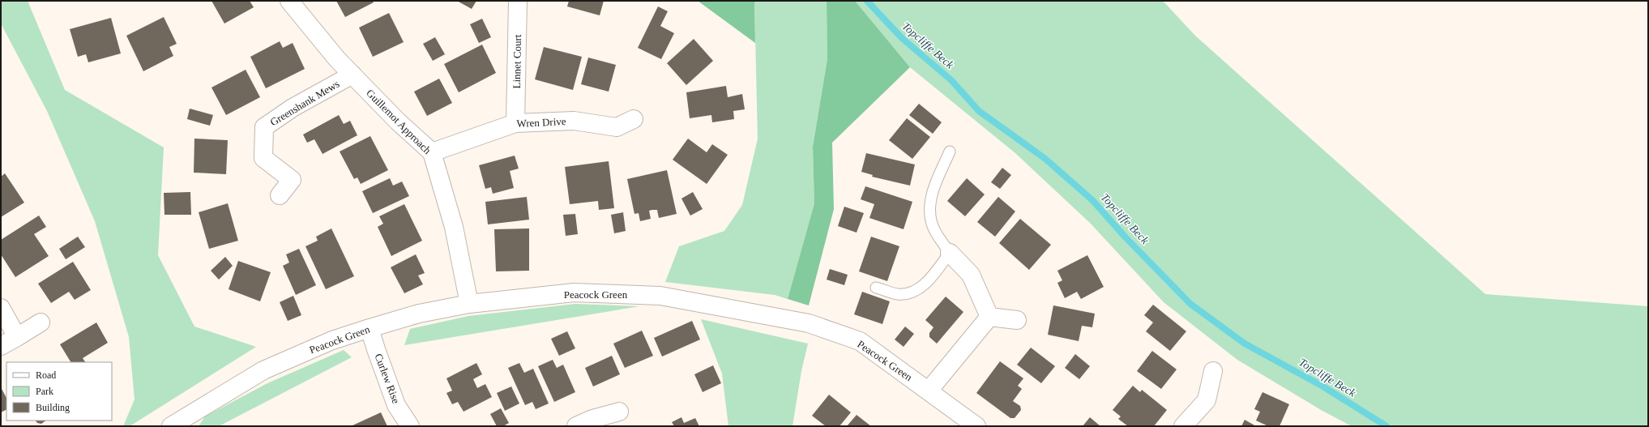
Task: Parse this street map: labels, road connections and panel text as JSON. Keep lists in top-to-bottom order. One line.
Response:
{"streets":{"street":["Linnet Court","Greenshank Mews","Guillemot Approach","Wren Drive","Peacock Green","Curlew Rise"]},"crossings":[["Linnet Court","Wren Drive"],["Greenshank Mews","Guillemot Approach"],["Guillemot Approach","Wren Drive"],["Guillemot Approach","Peacock Green"],["Peacock Green","Curlew Rise"]],"water":["Topcliffe Beck"],"legend":["Road","Park","Building"]}
